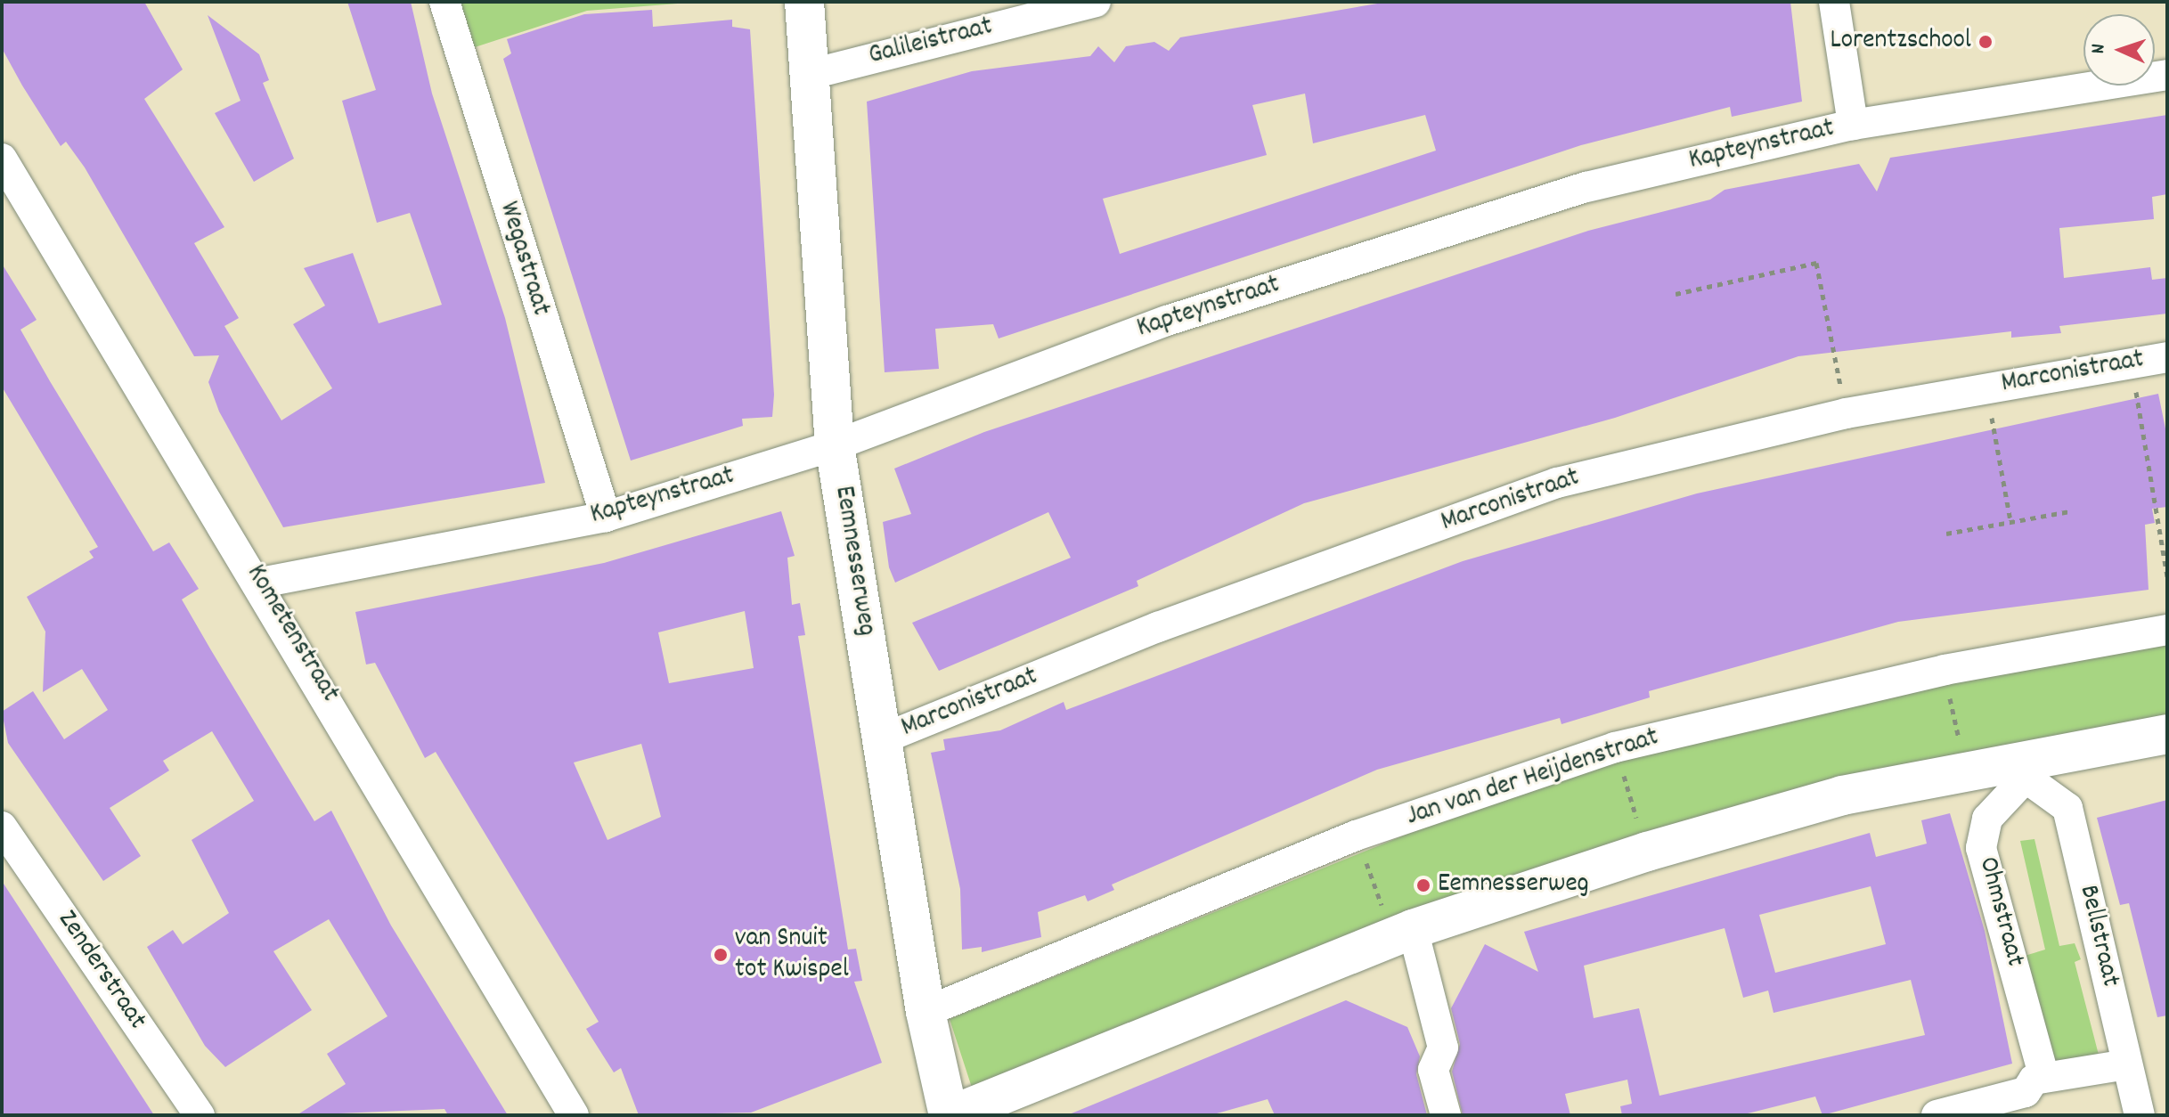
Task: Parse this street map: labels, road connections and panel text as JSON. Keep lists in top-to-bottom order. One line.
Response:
{"streets":{"main road":["Eemnesserweg"],"street":["Galileistraat","Kapteynstraat","Wegastraat","Marconistraat","Kometenstraat","Jan van der Heijdenstraat","Ohmstraat","Bellstraat","Zenderstraat"]},"crossings":[["Galileistraat","Eemnesserweg"],["Kapteynstraat","Wegastraat"],["Kapteynstraat","Eemnesserweg"],["Kapteynstraat","Kometenstraat"],["Marconistraat","Eemnesserweg"],["Eemnesserweg","Jan van der Heijdenstraat"],["Ohmstraat","Bellstraat"]],"places":["Lorentzschool","Eemnesserweg","van Snuit tot Kwispel"],"north":"left"}
